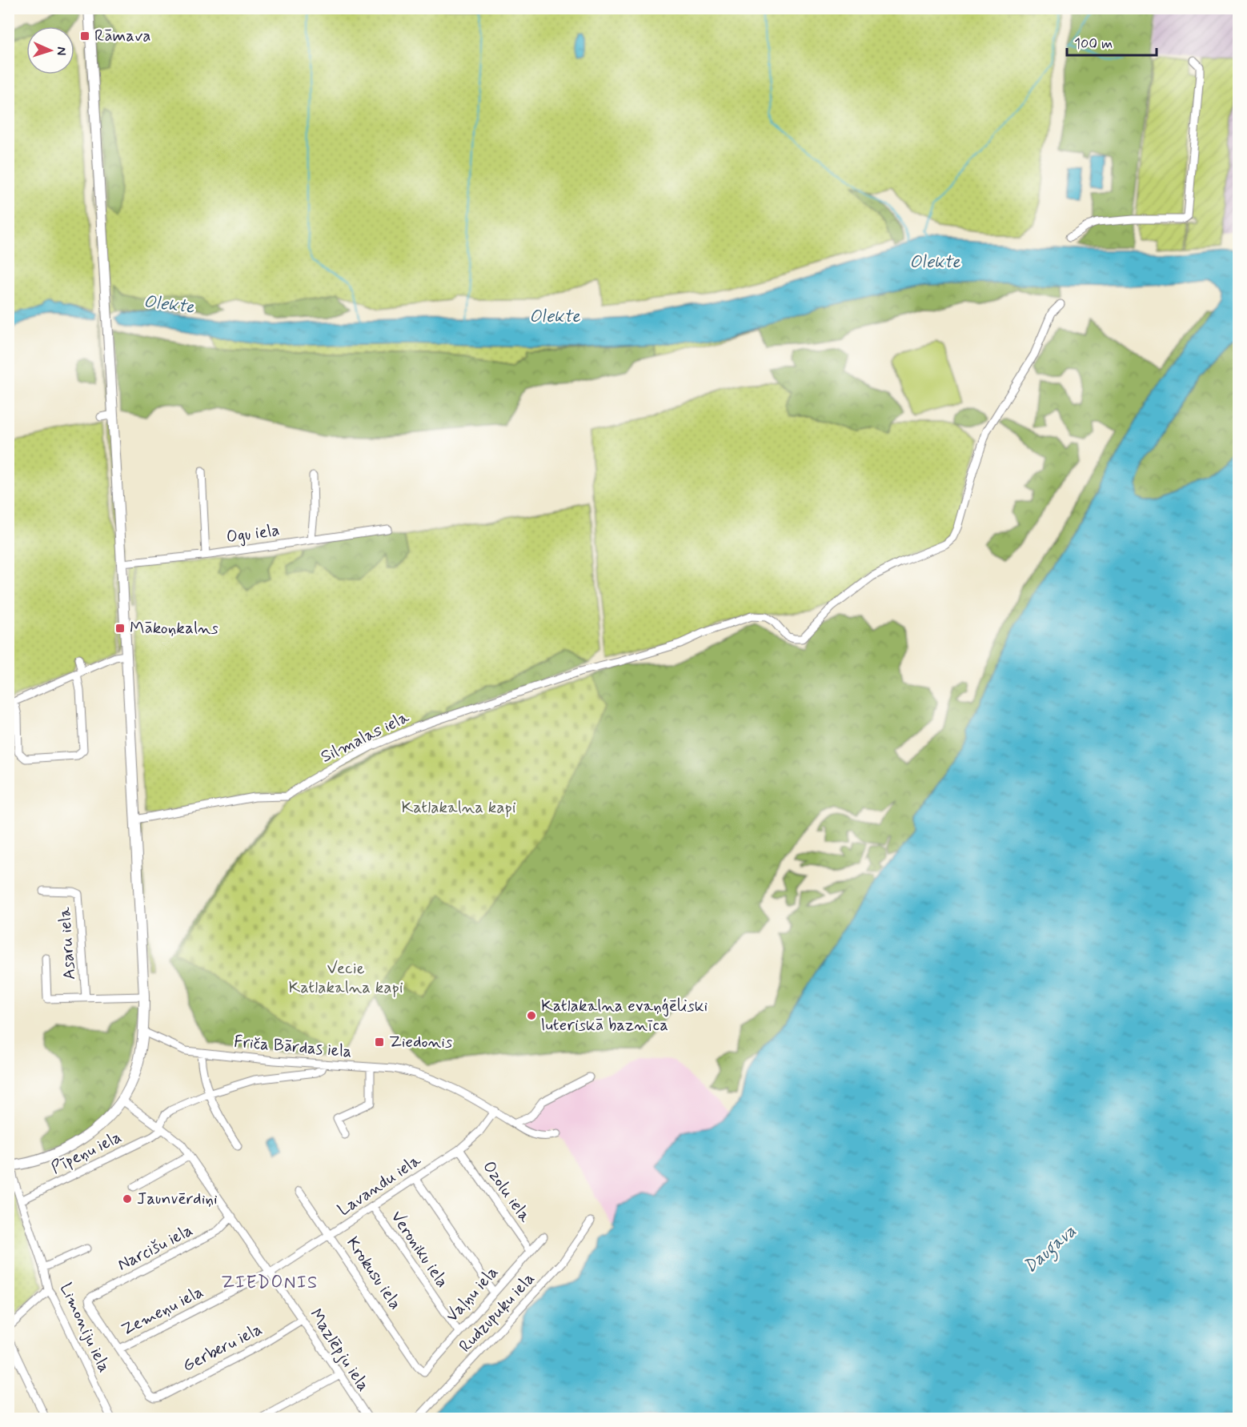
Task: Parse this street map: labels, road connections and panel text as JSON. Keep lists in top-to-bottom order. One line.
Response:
{"streets":{"street":["Ogu iela","Silmalas iela","Asaru iela","Friča Bārdas iela","Pīpeņu iela","Lavandu iela","Ozolu iela","Narcišu iela","Veroniku iela","Krokusu iela","Vaļņu iela","Zemeņu iela","Rudzupuķu iela","Limoniju iela","Gerberu iela","Mazlēpju iela"]},"crossings":[["Friča Bārdas iela","Pīpeņu iela"],["Friča Bārdas iela","Lavandu iela"],["Pīpeņu iela","Limoniju iela"],["Pīpeņu iela","Mazlēpju iela"],["Lavandu iela","Ozolu iela"],["Lavandu iela","Veroniku iela"],["Lavandu iela","Krokusu iela"],["Lavandu iela","Zemeņu iela"],["Lavandu iela","Mazlēpju iela"],["Ozolu iela","Vaļņu iela"],["Narcišu iela","Zemeņu iela"],["Narcišu iela","Gerberu iela"],["Narcišu iela","Mazlēpju iela"],["Veroniku iela","Vaļņu iela"],["Krokusu iela","Vaļņu iela"],["Zemeņu iela","Gerberu iela"],["Zemeņu iela","Mazlēpju iela"],["Gerberu iela","Mazlēpju iela"]],"districts":["ZIEDONIS"],"water":["Olekte","Daugava"],"parks":["Katlakalna kapi","Vecie Katlakalna kapi"],"places":{"transit":["Rāmava","Mākoņkalns","Ziedonis"],"other":["Katlakalna evaņģēliski luteriskā baznīca","Jaunvērdiņi"]},"scale_bar":"100 m","north":"right"}
